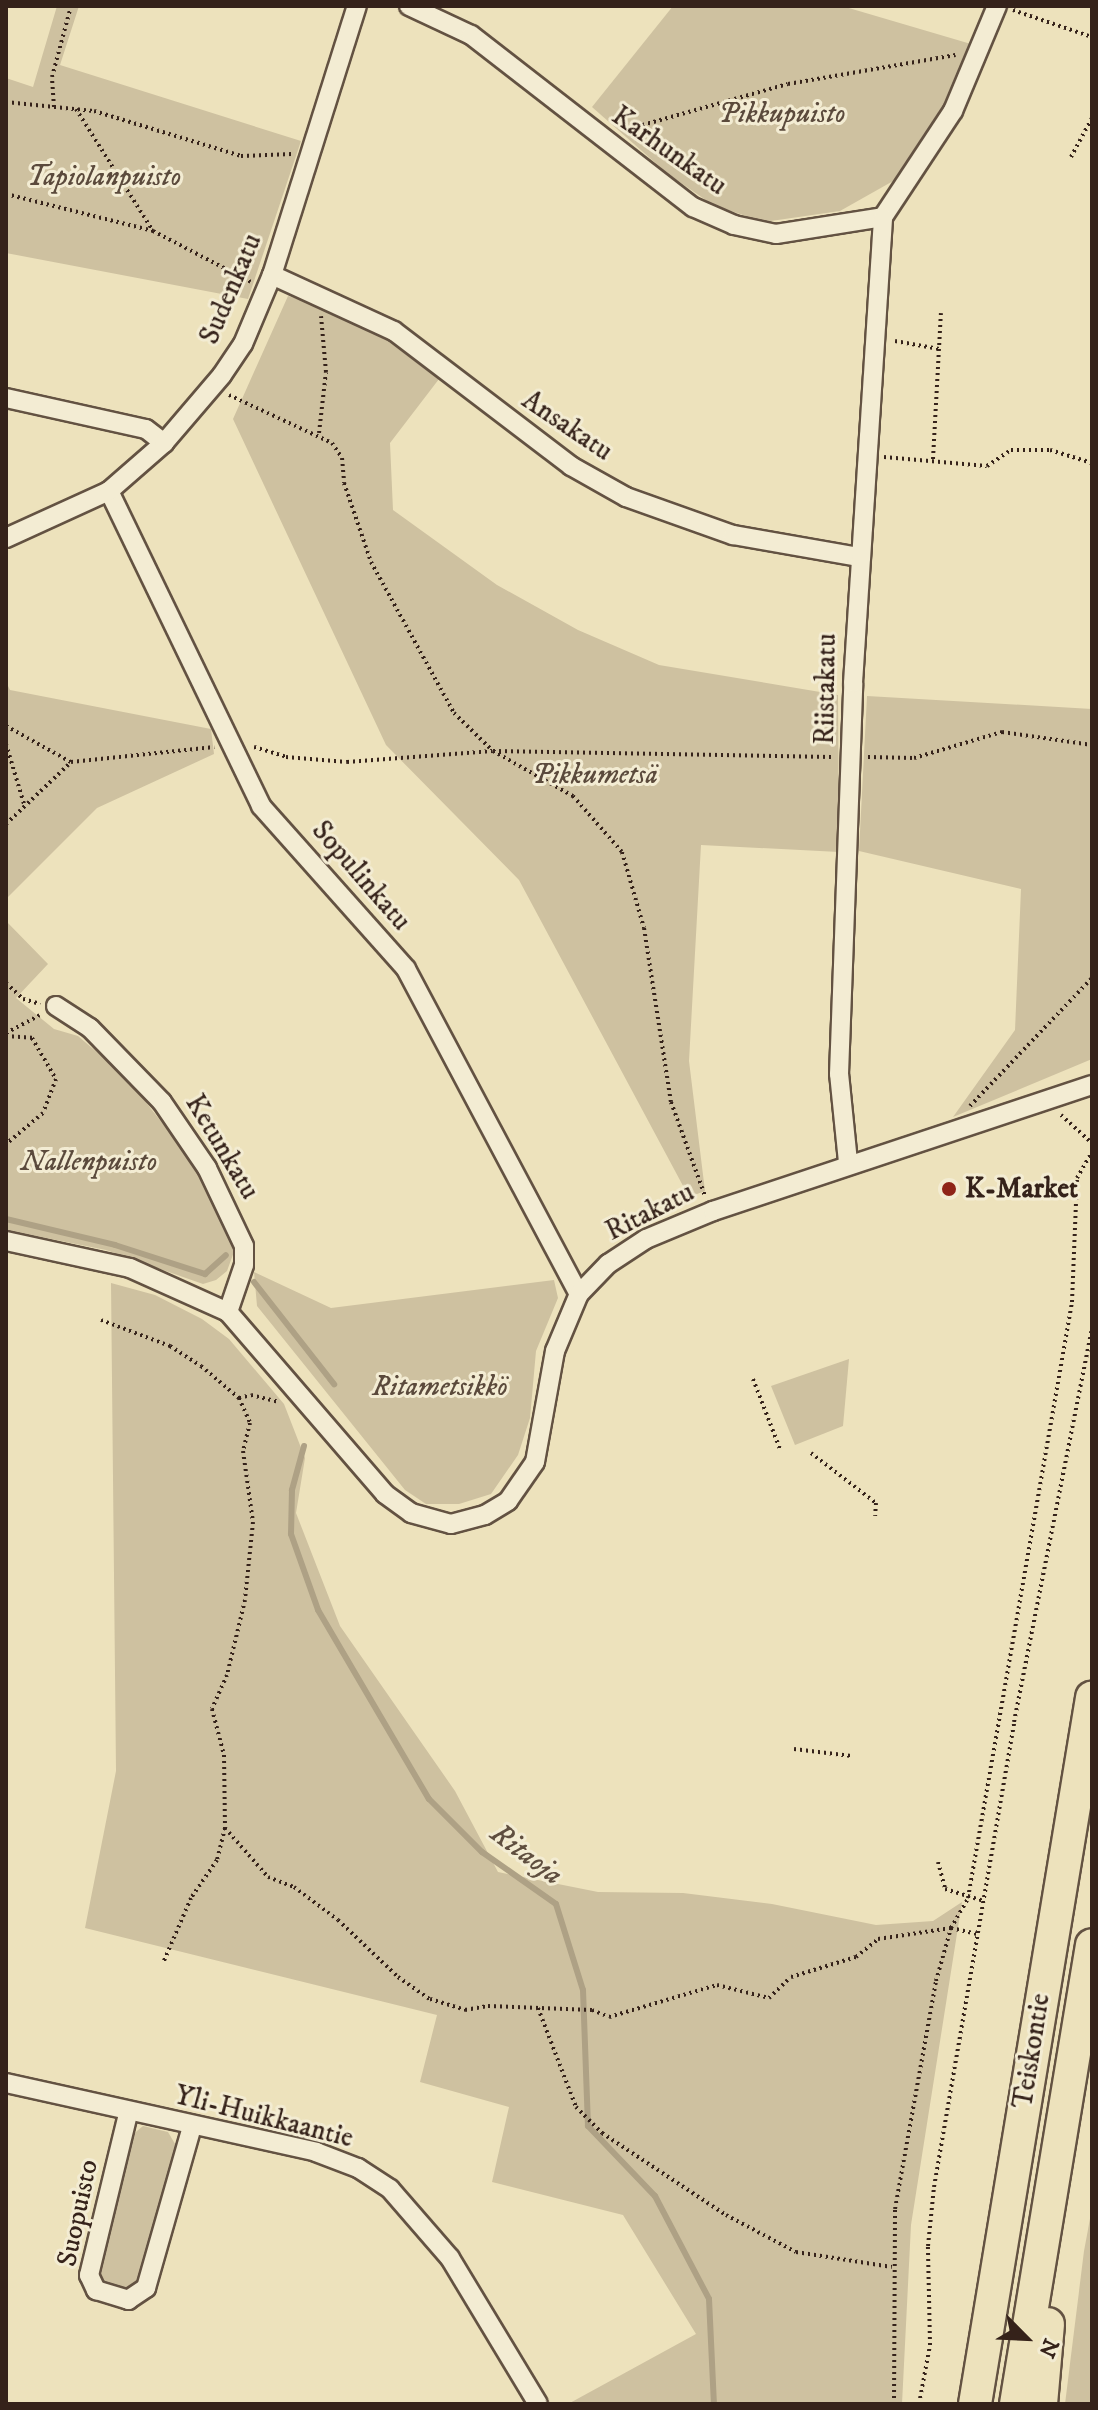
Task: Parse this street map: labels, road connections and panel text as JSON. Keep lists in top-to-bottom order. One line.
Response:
{"streets":{"highway":["Teiskontie"],"street":["Karhunkatu","Sudenkatu","Ansakatu","Riistakatu","Sopulinkatu","Ketunkatu","Ritakatu","Yli-Huikkaantie","Suopuisto"]},"crossings":[["Karhunkatu","Riistakatu"],["Sudenkatu","Ansakatu"],["Sudenkatu","Sopulinkatu"],["Ansakatu","Riistakatu"],["Riistakatu","Ritakatu"],["Sopulinkatu","Ritakatu"],["Ketunkatu","Ritakatu"],["Yli-Huikkaantie","Suopuisto"]],"water":["Ritaoja"],"parks":["Pikkupuisto","Tapiolanpuisto","Pikkumetsä","Nallenpuisto","Ritametsikkö"],"places":["K-Market"],"north":"bottom right"}
